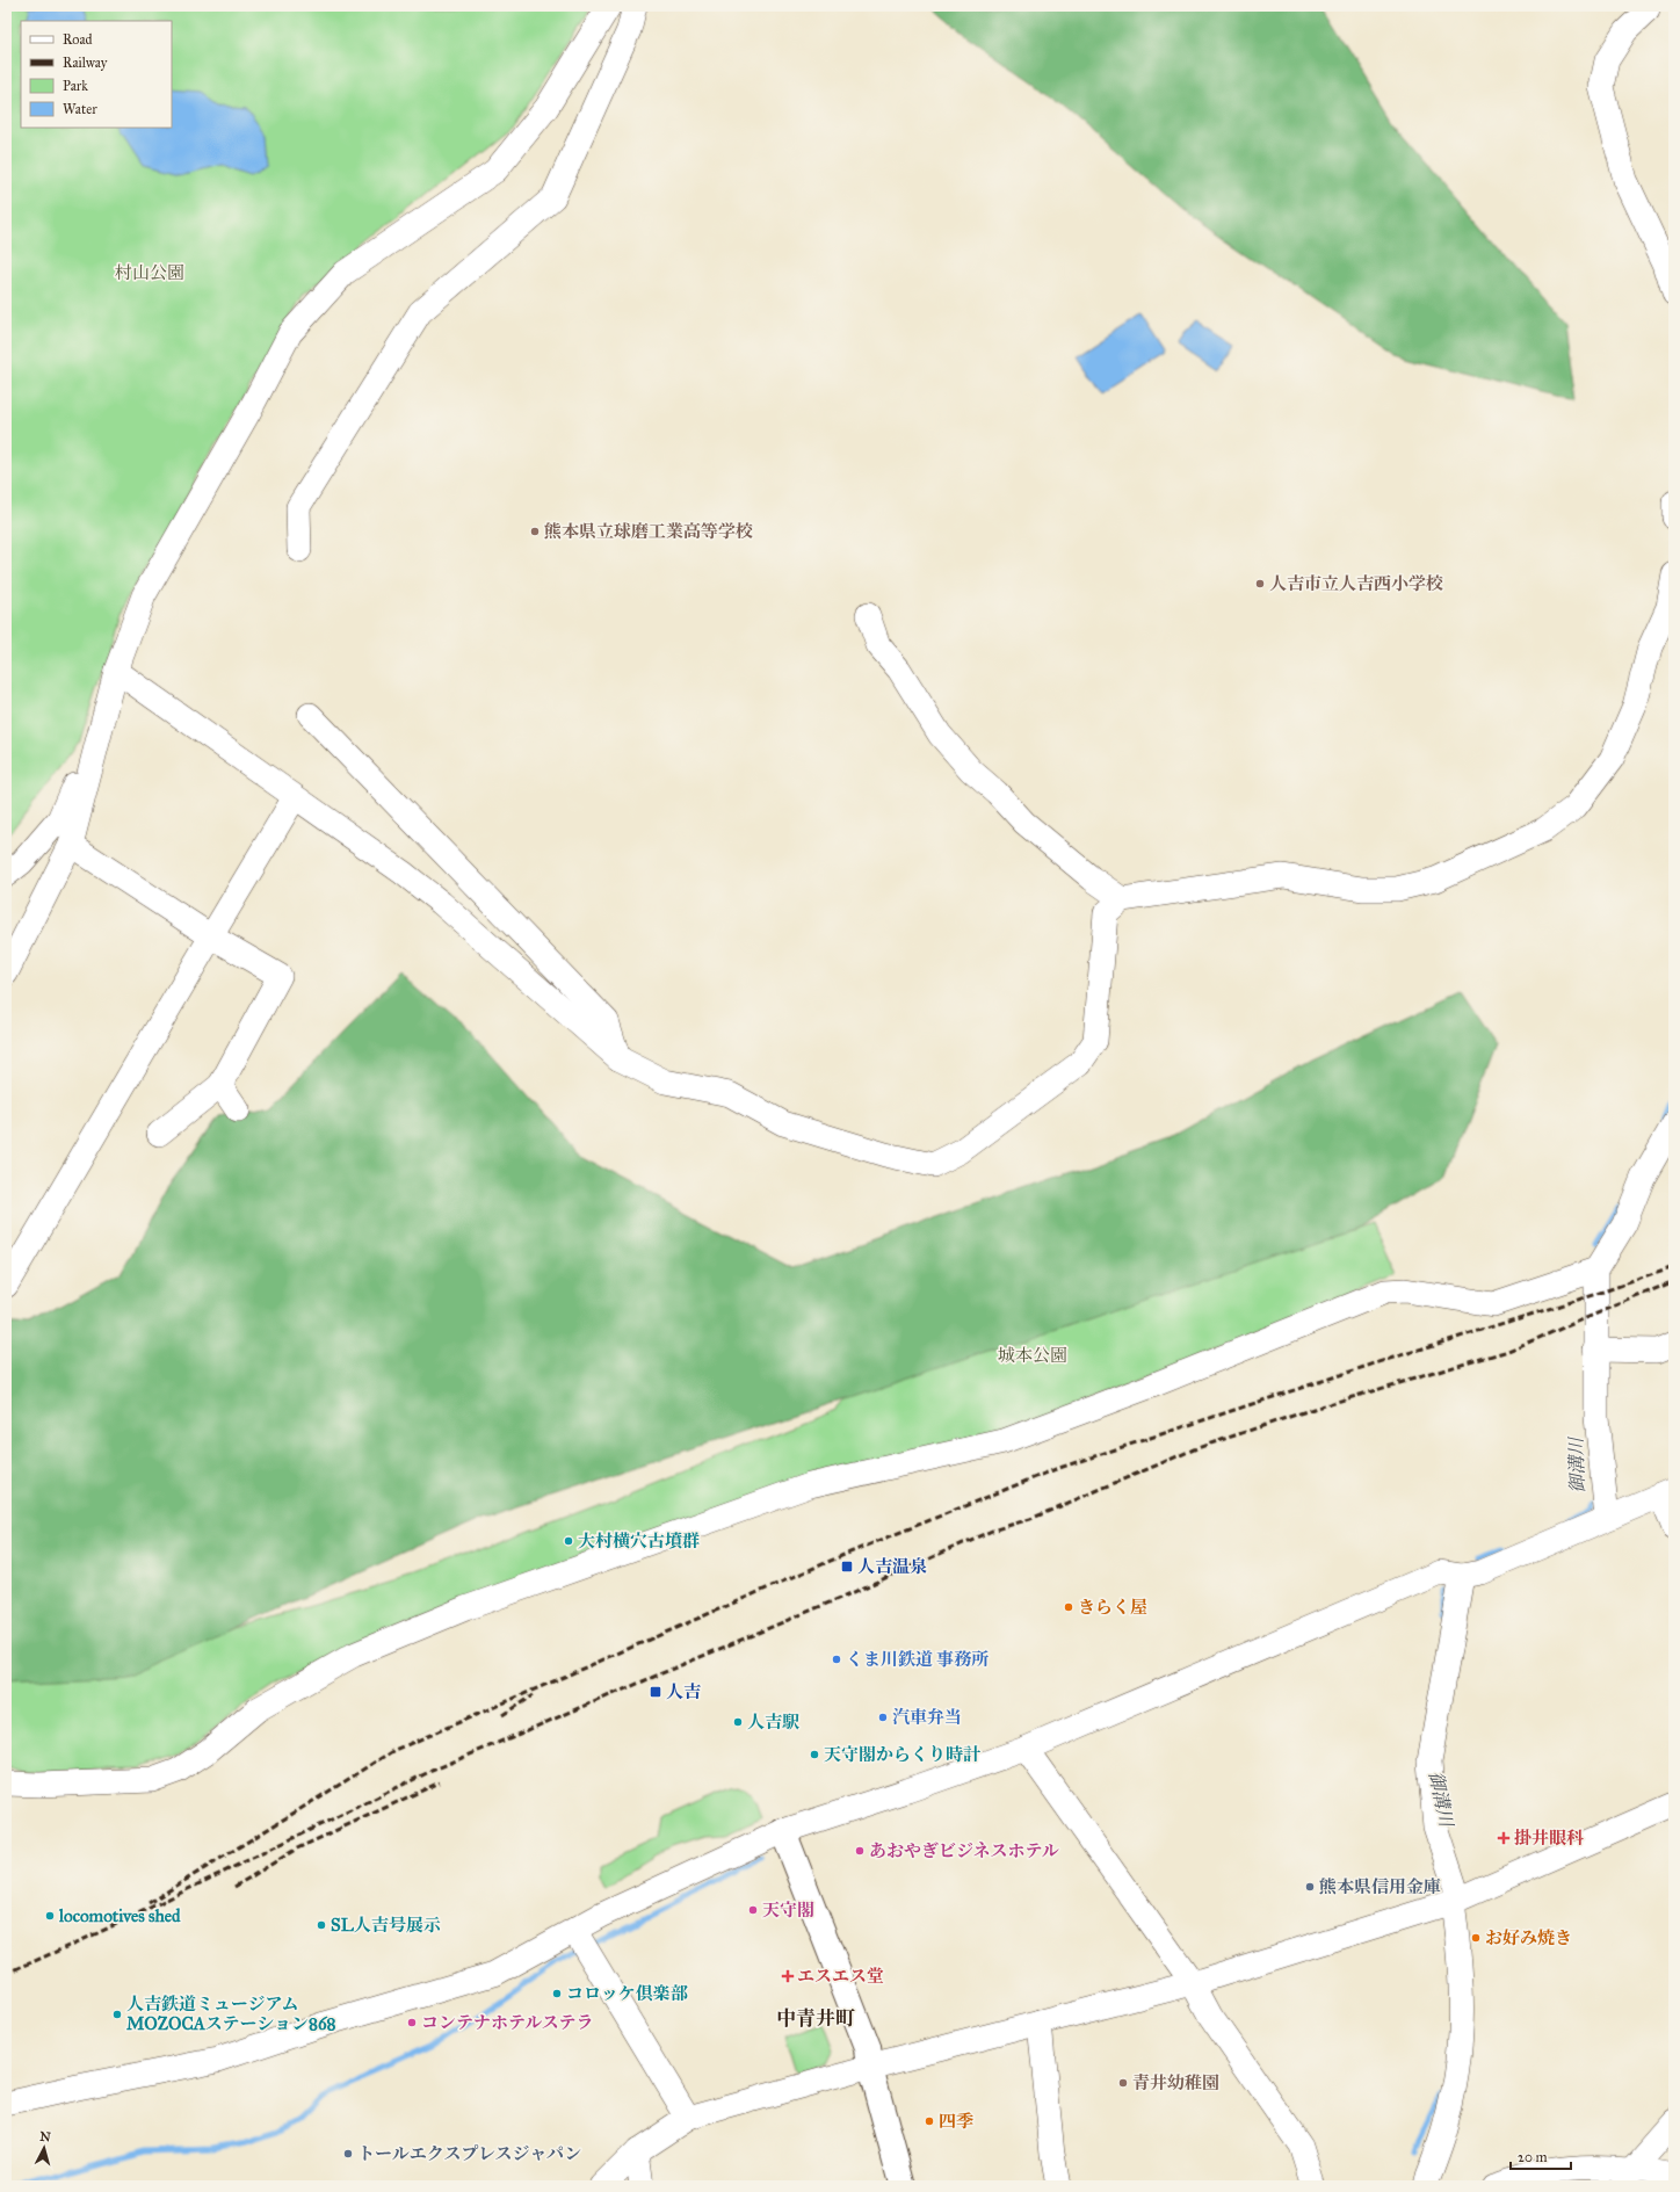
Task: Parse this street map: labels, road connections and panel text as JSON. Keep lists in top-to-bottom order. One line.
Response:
{"districts":["中青井町"],"water":["御溝川"],"parks":["村山公園","城本公園"],"places":{"other":["熊本県立球磨工業高等学校","人吉市立人吉西小学校","大村横穴古墳群","きらく屋","くま川鉄道 事務所","汽車弁当","人吉駅","天守閣からくり時計","あおやぎビジネスホテル","熊本県信用金庫","天守閣","locomotives shed","SL人吉号展示","お好み焼き","コロッケ倶楽部","人吉鉄道ミュージアム MOZOCAステーション868","コンテナホテルステラ","青井幼稚園","四季","トールエクスプレスジャパン"],"transit":["人吉温泉","人吉"],"health":["掛井眼科","エスエス堂"]},"legend":["Road","Railway","Park","Water"],"scale_bar":"20 m","north":"top"}
